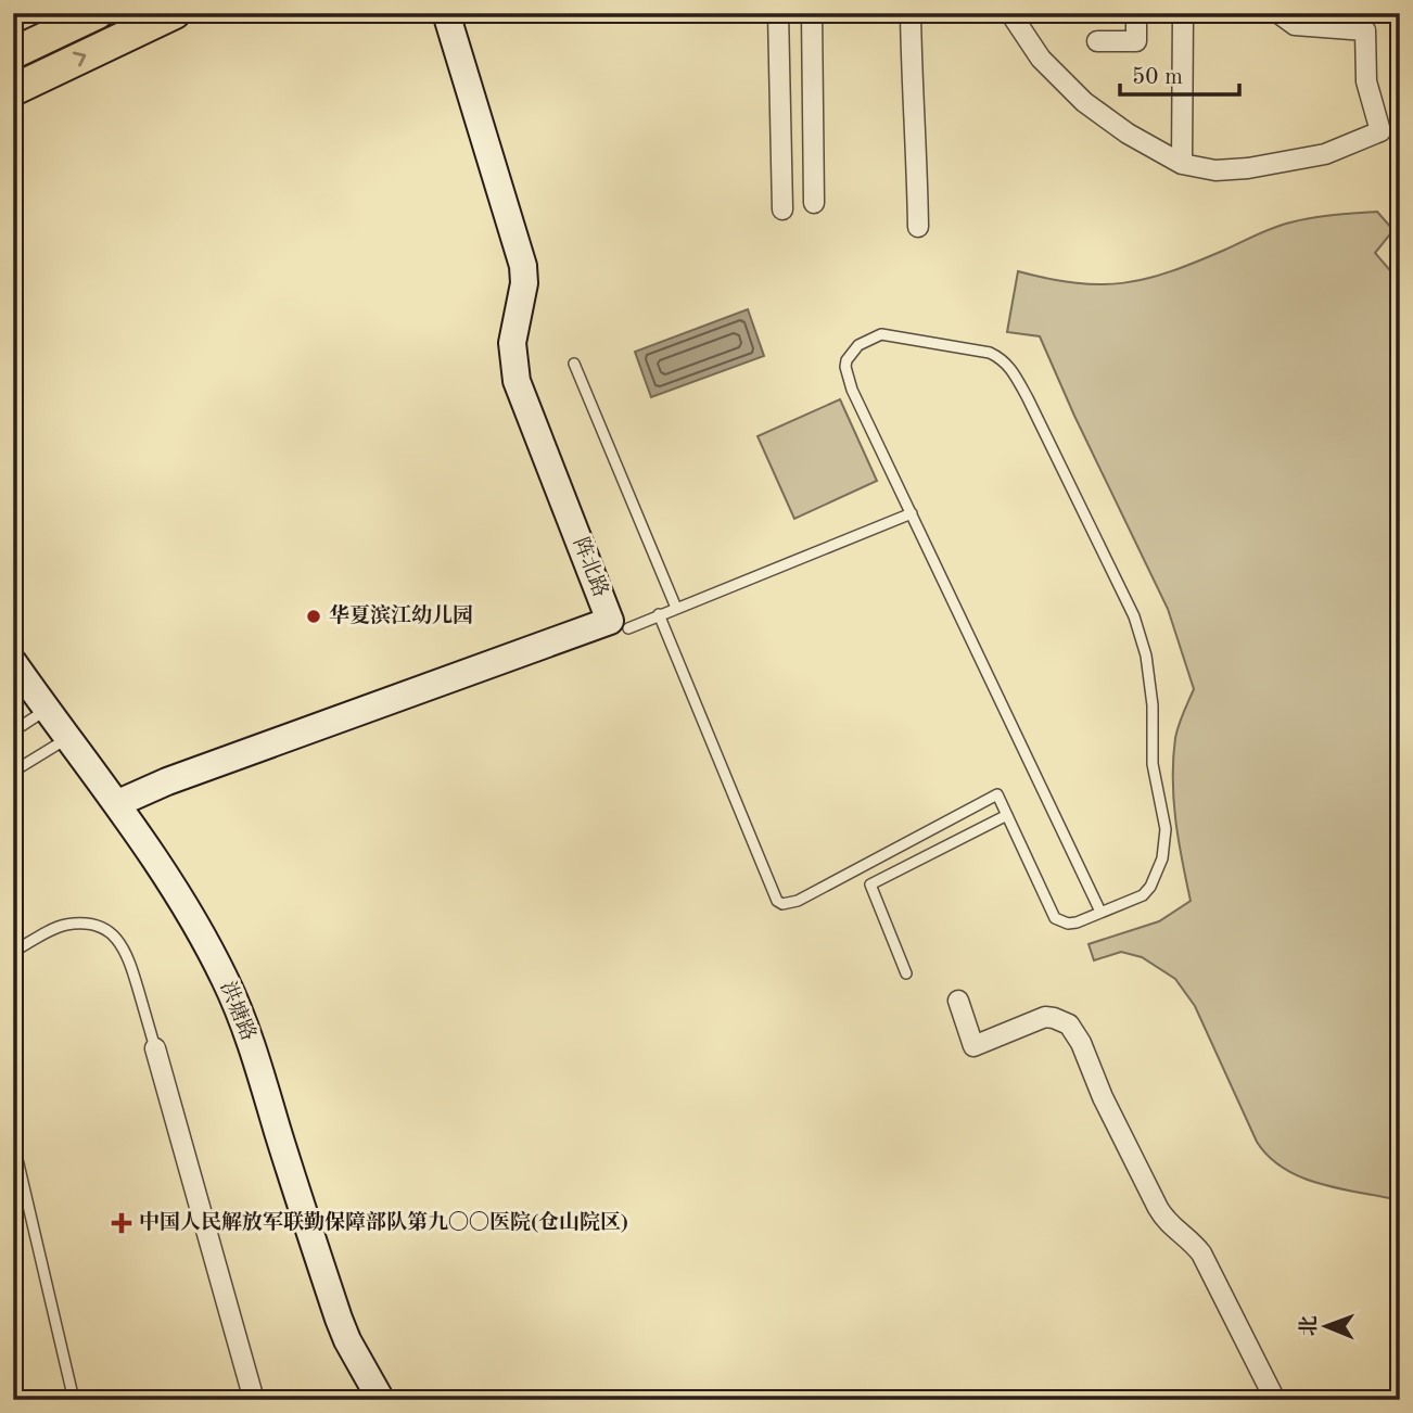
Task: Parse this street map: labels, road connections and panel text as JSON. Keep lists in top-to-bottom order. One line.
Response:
{"streets":{"street":["阵北路","洪塘路"]},"crossings":[["阵北路","洪塘路"]],"places":{"other":["华夏滨江幼儿园"],"health":["中国人民解放军联勤保障部队第九〇〇医院(仓山院区)"]},"scale_bar":"50 m","north":"left"}
